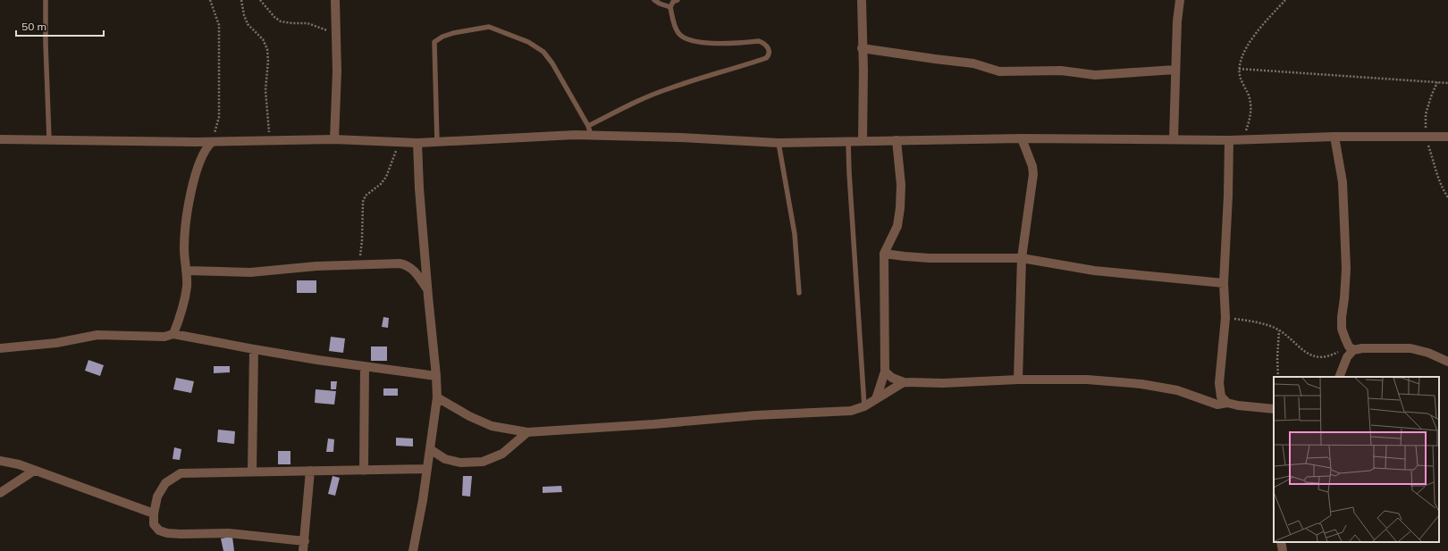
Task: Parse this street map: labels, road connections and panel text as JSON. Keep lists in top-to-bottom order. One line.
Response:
{"scale_bar":"50 m"}
